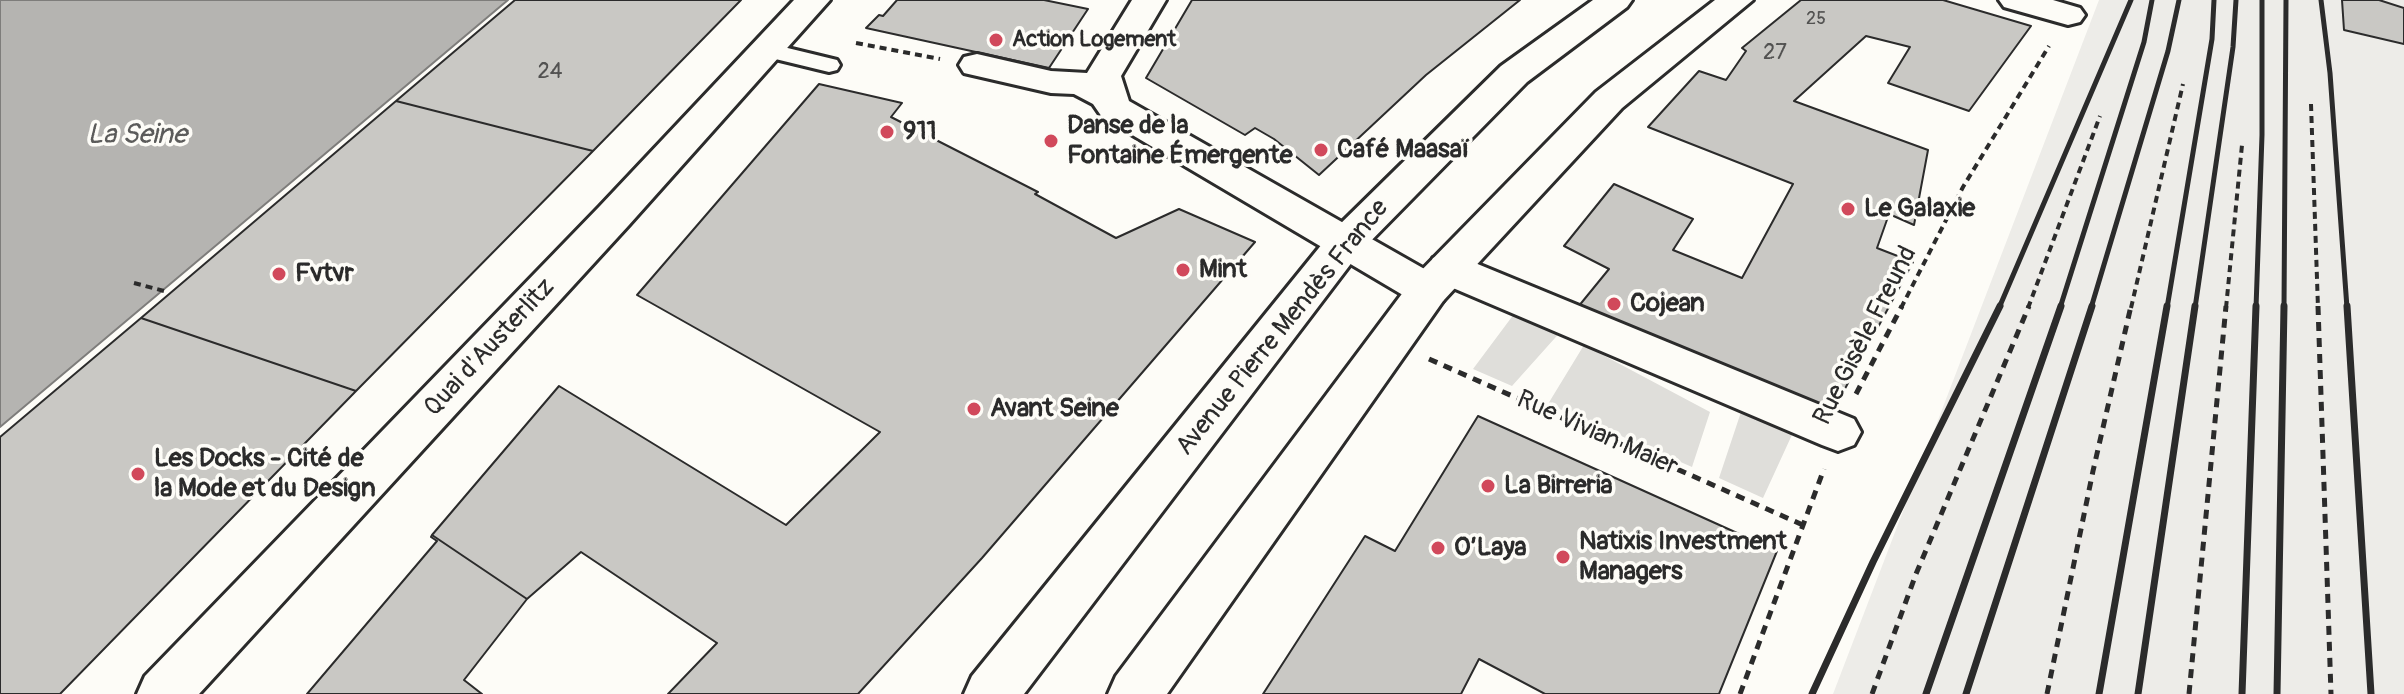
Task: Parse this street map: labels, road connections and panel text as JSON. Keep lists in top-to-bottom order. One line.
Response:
{"streets":{"street":["Avenue Pierre Mendès France","Quai d'Austerlitz"],"path":["Rue Gisèle Freund","Rue Vivian Maier"]},"crossings":[["Rue Gisèle Freund","Rue Vivian Maier"]],"water":["La Seine"],"places":["Action Logement","911","Danse de la Fontaine Émergente","Café Maasaï","Le Galaxie","Mint","Fvtvr","Cojean","Avant Seine","Les Docks - Cité de la Mode et du Design","La Birreria","O’Laya","Natixis Investment Managers"],"house_numbers":["25","27","24"]}
